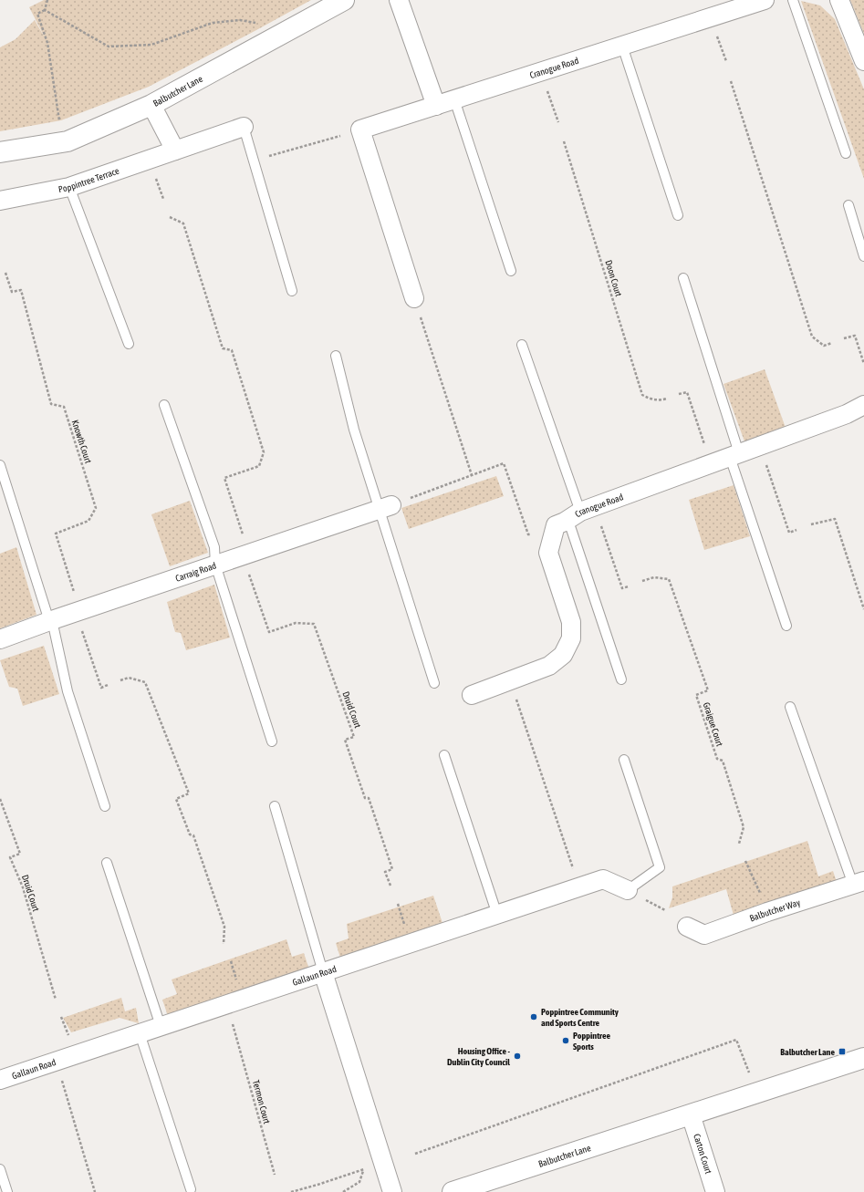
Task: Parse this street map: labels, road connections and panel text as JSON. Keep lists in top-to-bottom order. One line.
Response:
{"streets":{"street":["Cranogue Road","Balbutcher Lane","Poppintree Terrace","Carraig Road","Balbutcher Way","Gallaun Road","Carton Court"],"path":["Doon Court","Knowth Court","Druid Court","Graigue Court","Termon Court"]},"crossings":[["Balbutcher Lane","Carton Court"],["Knowth Court","Carraig Road"],["Carraig Road","Druid Court"]],"places":{"other":["Poppintree Community and Sports Centre","Poppintree Sports","Housing Office - Dublin City Council"],"transit":["Balbutcher Lane"]}}
